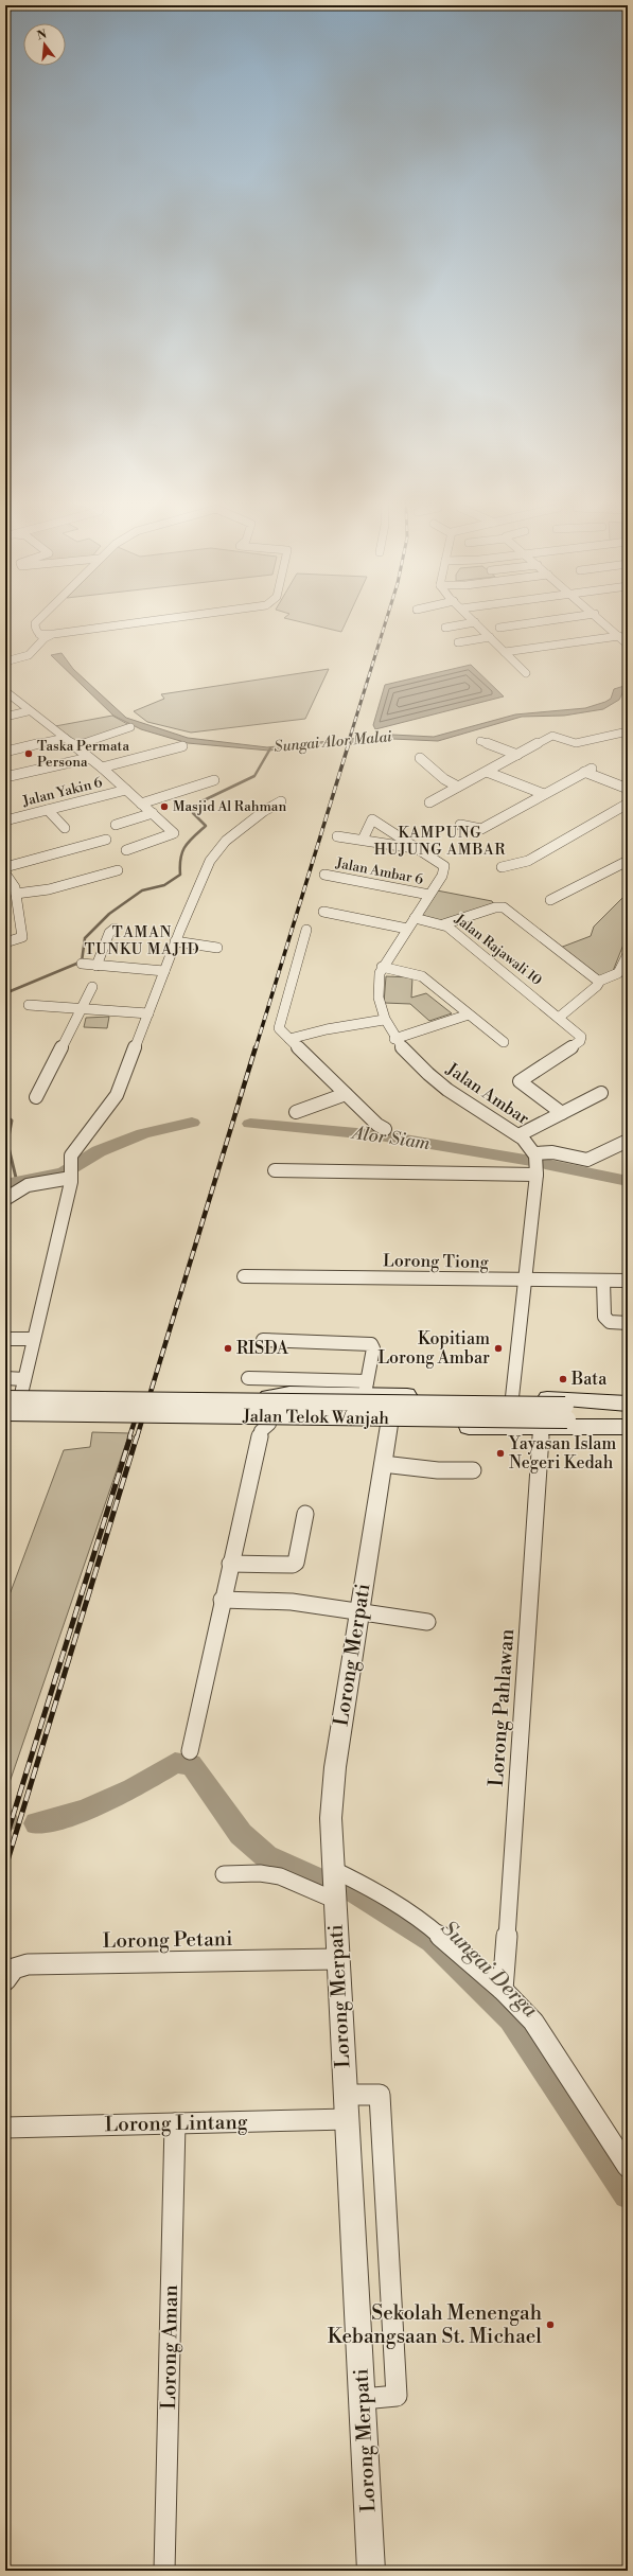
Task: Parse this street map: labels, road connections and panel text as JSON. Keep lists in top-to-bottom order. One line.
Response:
{"streets":{"main road":["Jalan Telok Wanjah"],"street":["Jalan Yakin 6","Jalan Ambar 6","Jalan Rajawali 10","Jalan Ambar","Lorong Tiong","Lorong Merpati","Lorong Pahlawan","Lorong Petani","Lorong Lintang","Lorong Aman"]},"crossings":[["Jalan Ambar 6","Jalan Ambar"],["Jalan Rajawali 10","Jalan Ambar"],["Lorong Merpati","Lorong Petani"],["Lorong Merpati","Lorong Lintang"],["Lorong Lintang","Lorong Aman"]],"districts":["KAMPUNG HUJUNG AMBAR","TAMAN TUNKU MAJID"],"water":["Sungai Alor Malai","Alor Siam","Sungai Derga"],"places":["Taska Permata Persona","Masjid Al Rahman","RISDA","Kopitiam Lorong Ambar","Bata","Yayasan Islam Negeri Kedah","Sekolah Menengah Kebangsaan St. Michael"],"north":"top"}
